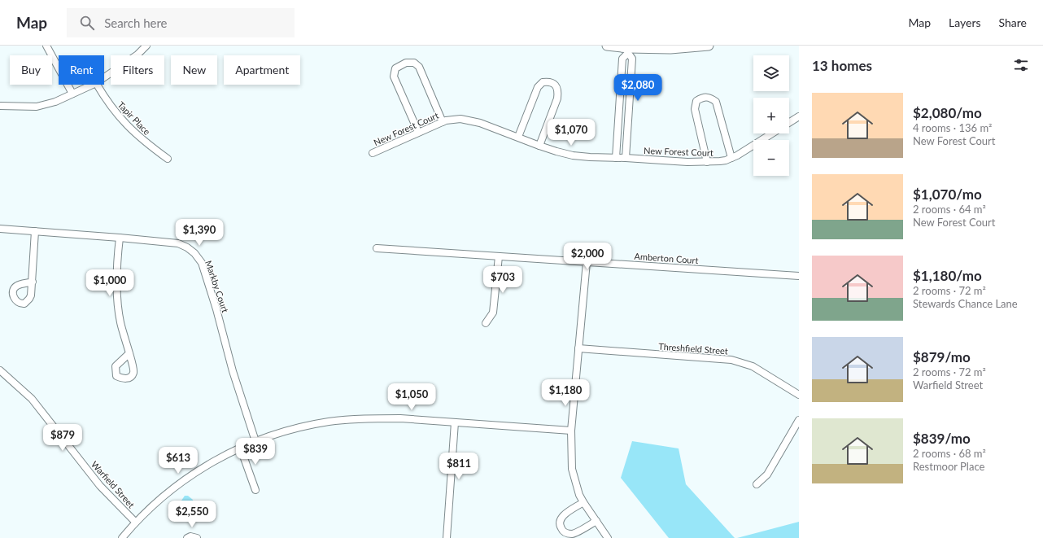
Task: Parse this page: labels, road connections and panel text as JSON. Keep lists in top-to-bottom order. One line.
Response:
{"streets":{"street":["Tapir Place","New Forest Court","Amberton Court","Markby Court","Threshfield Street","Warfield Street"]},"page":{"header":"Map","search":"Search here","nav":["Map","Layers","Share"],"heading":"13 homes","map_buttons":["+","−"],"chip":["Buy","Rent","Filters","New","Apartment"],"price":["$2,080","$1,070","$1,390","$2,000","$703","$1,000","$1,180","$1,050","$879","$839","$613","$811","$2,550"],"list":[{"name":"$2,080/mo","note":"4 rooms · 136 m² · New Forest Court"},{"name":"$1,070/mo","note":"2 rooms · 64 m² · New Forest Court"},{"name":"$1,180/mo","note":"2 rooms · 72 m² · Stewards Chance Lane"},{"name":"$879/mo","note":"2 rooms · 72 m² · Warfield Street"},{"name":"$839/mo","note":"2 rooms · 68 m² · Restmoor Place"}]}}
